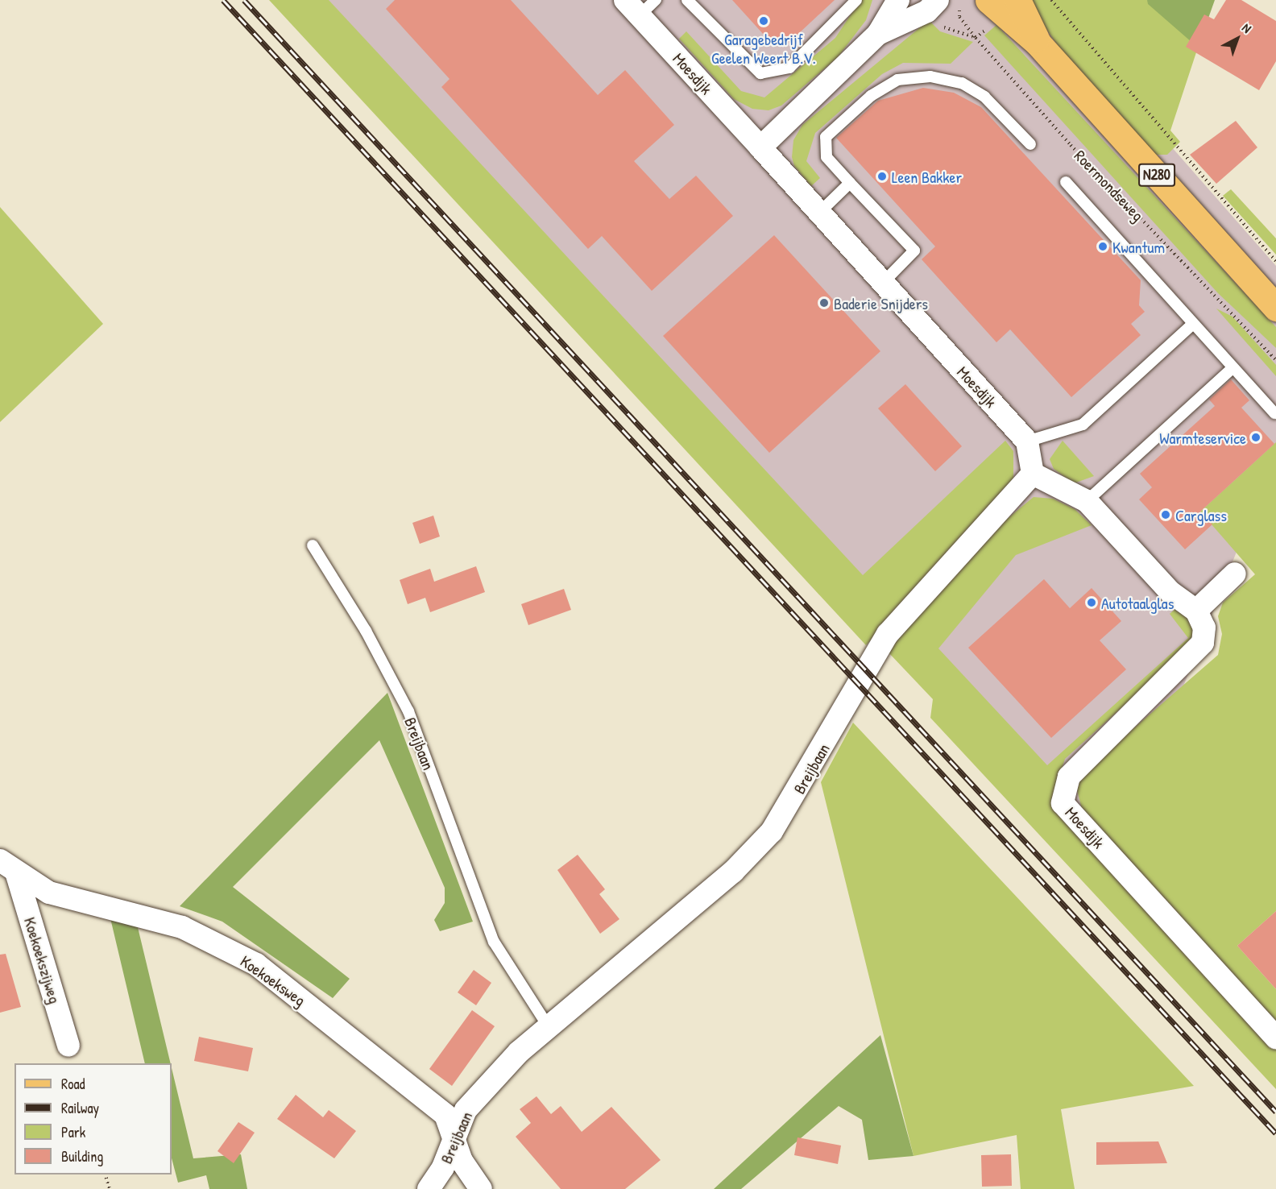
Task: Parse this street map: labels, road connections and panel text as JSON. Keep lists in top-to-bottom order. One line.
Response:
{"streets":{"main road":["N280"],"street":["Moesdijk","Breijbaan","Koekoekszijweg","Koekoeksweg"],"lane":["Roermondseweg"]},"crossings":[["Breijbaan","Koekoeksweg"],["Koekoekszijweg","Koekoeksweg"]],"places":["Garagebedrijf Geelen Weert B.V.","Leen Bakker","Kwantum","Baderie Snijders","Warmteservice","Carglass","Autotaalglas"],"legend":["Road","Railway","Park","Building"],"north":"top right"}
